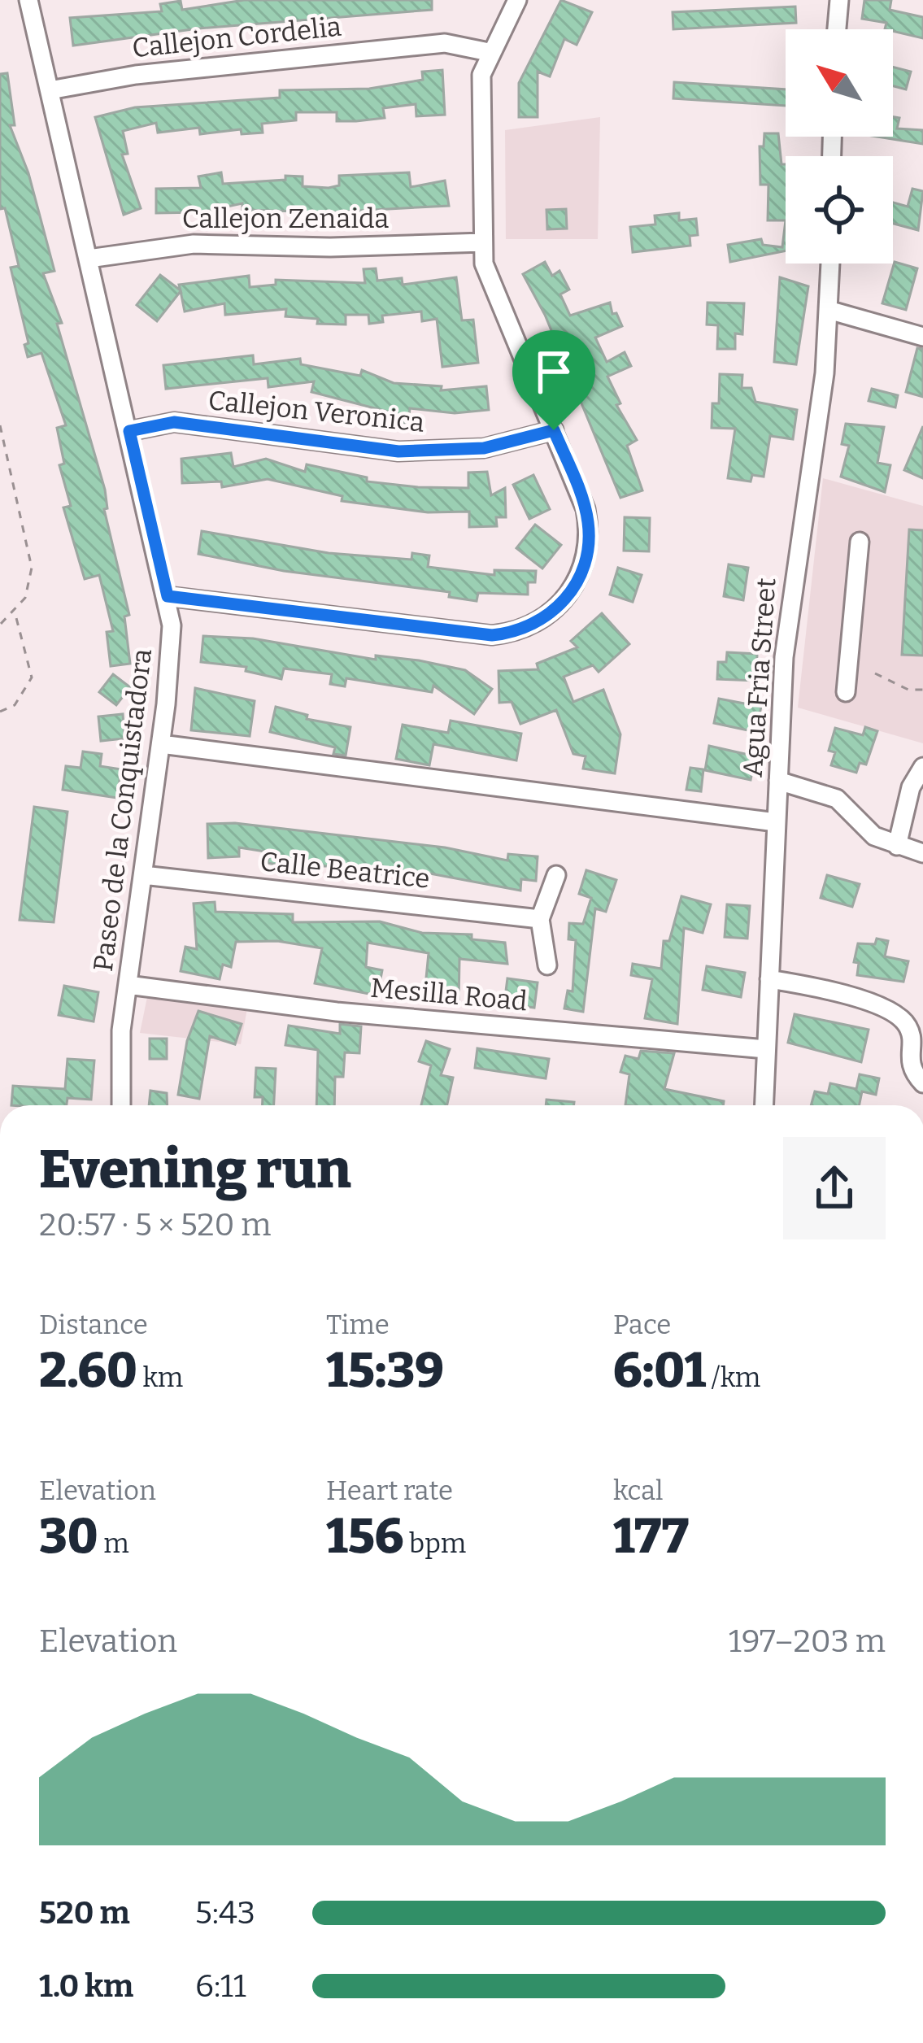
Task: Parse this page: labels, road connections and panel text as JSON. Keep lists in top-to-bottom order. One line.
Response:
{"streets":{"street":["Callejon Cordelia","Callejon Zenaida","Callejon Veronica","Agua Fria Street","Paseo de la Conquistadora","Calle Beatrice","Mesilla Road"]},"crossings":[["Callejon Cordelia","Paseo de la Conquistadora"],["Callejon Zenaida","Paseo de la Conquistadora"],["Callejon Veronica","Paseo de la Conquistadora"],["Agua Fria Street","Mesilla Road"],["Paseo de la Conquistadora","Calle Beatrice"],["Paseo de la Conquistadora","Mesilla Road"]],"north":"top left","page":{"heading":["Evening run","20:57 · 5 × 520 m"],"stats":[["Distance","2.60 km"],["Time","15:39"],["Pace","6:01 /km"],["Elevation","30 m"],["Heart rate","156 bpm"],["kcal","177"]],"chart":["Elevation","197–203 m"],"list":[{"name":"520 m","note":"5:43"},{"name":"1.0 km","note":"6:11"}]}}
